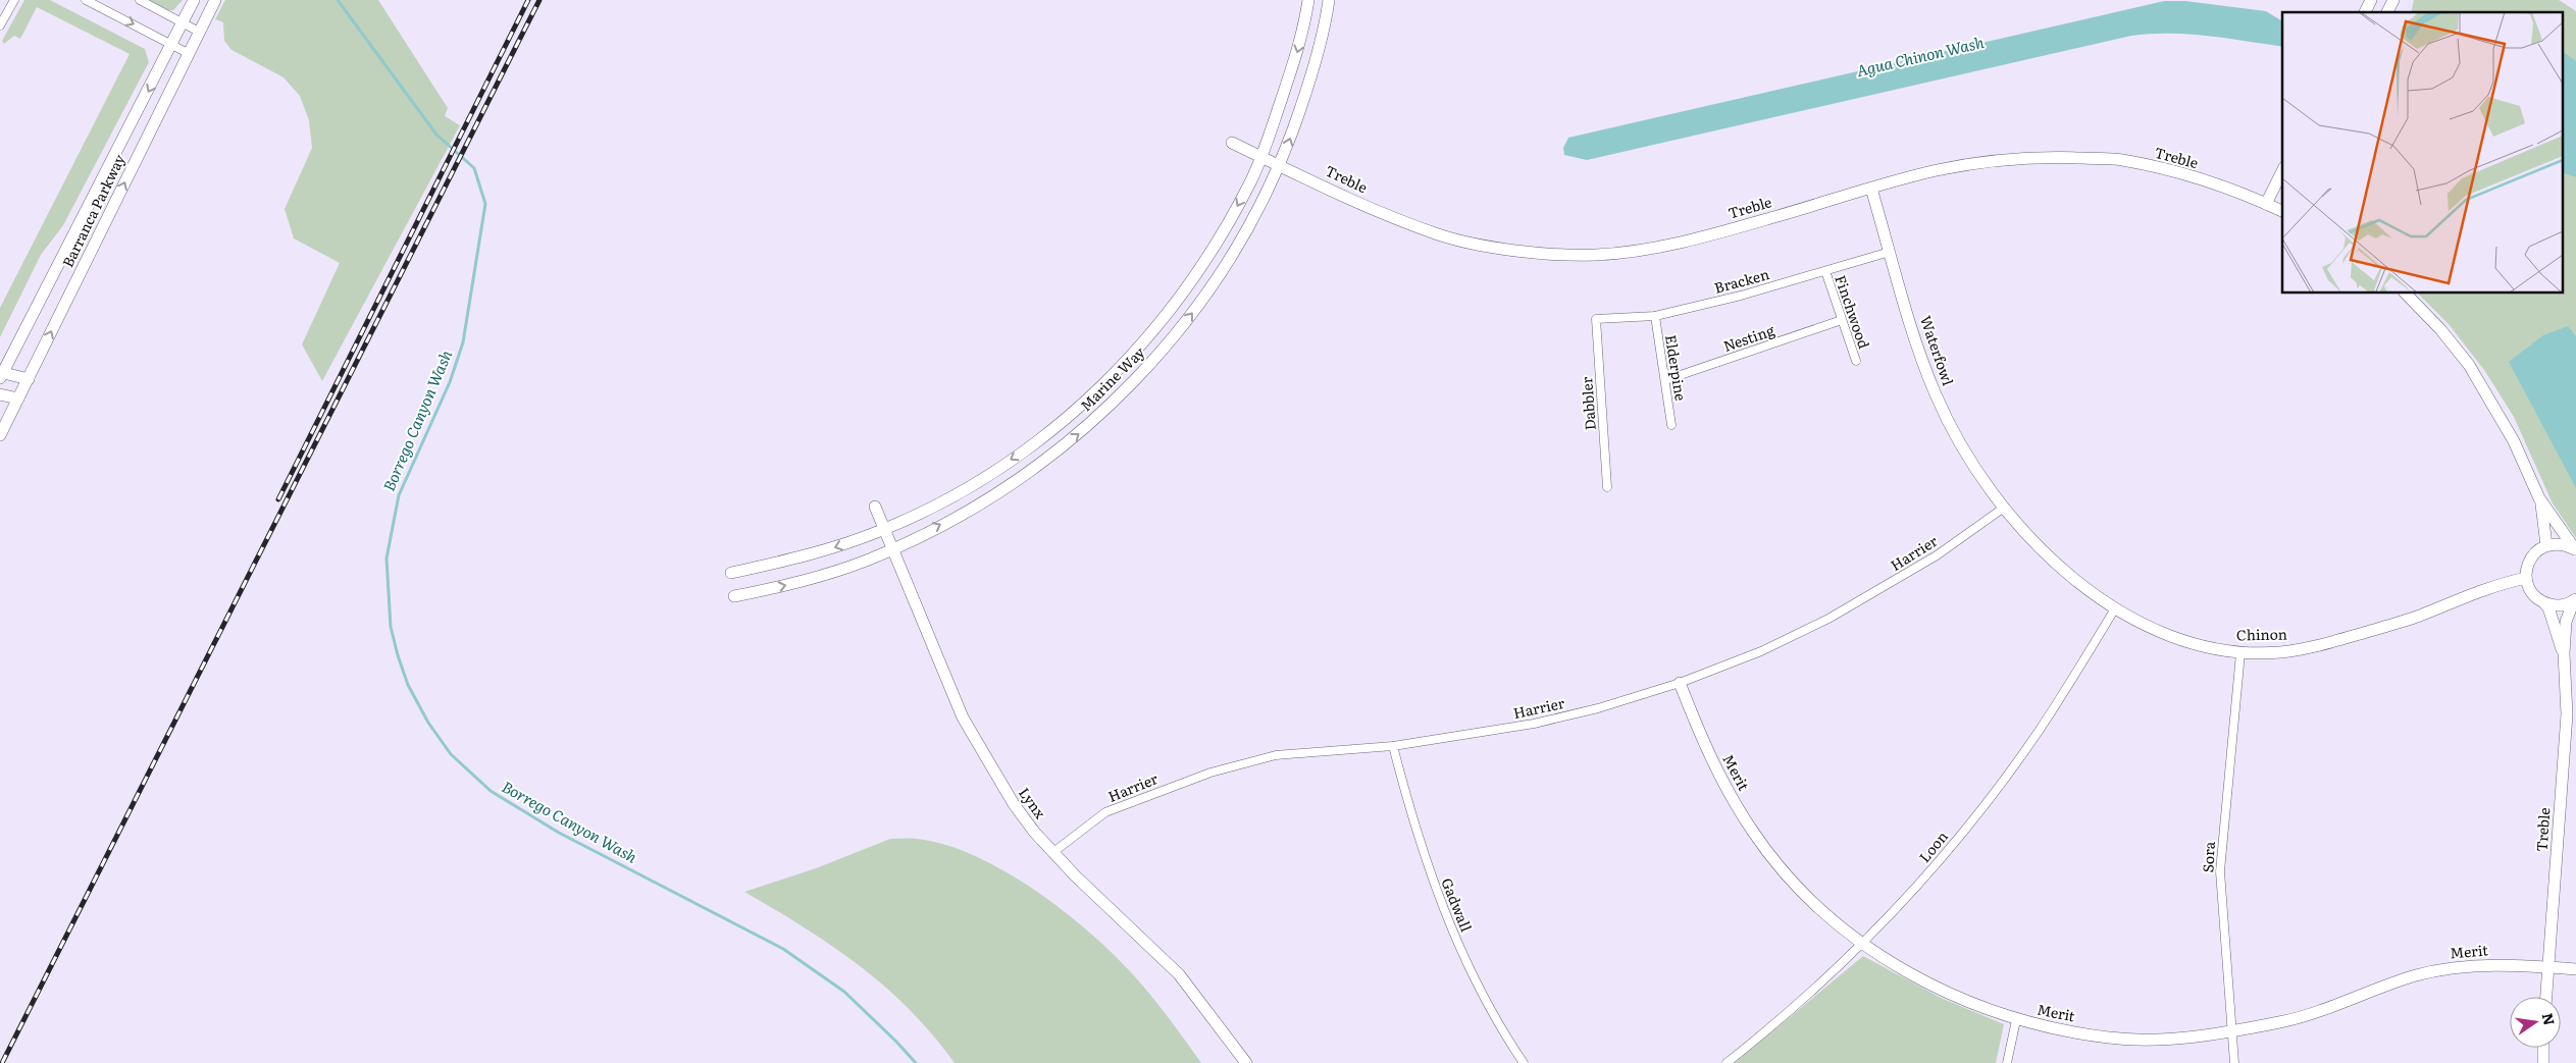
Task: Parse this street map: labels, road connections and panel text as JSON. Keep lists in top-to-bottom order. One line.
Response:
{"streets":{"street":["Treble","Barranca Parkway","Bracken","Finchwood","Nesting","Waterfowl","Elderpine","Marine Way","Dabbler","Harrier","Chinon","Merit","Lynx","Loon","Sora","Gadwall"]},"crossings":[["Treble","Waterfowl"],["Treble","Marine Way"],["Treble","Chinon"],["Treble","Merit"],["Bracken","Finchwood"],["Bracken","Waterfowl"],["Bracken","Elderpine"],["Bracken","Dabbler"],["Finchwood","Nesting"],["Nesting","Elderpine"],["Waterfowl","Harrier"],["Waterfowl","Chinon"],["Marine Way","Lynx"],["Harrier","Chinon"],["Harrier","Merit"],["Harrier","Lynx"],["Harrier","Gadwall"],["Chinon","Loon"],["Chinon","Sora"],["Merit","Loon"],["Merit","Sora"]],"water":["Agua Chinon Wash","Borrego Canyon Wash"],"north":"right"}
